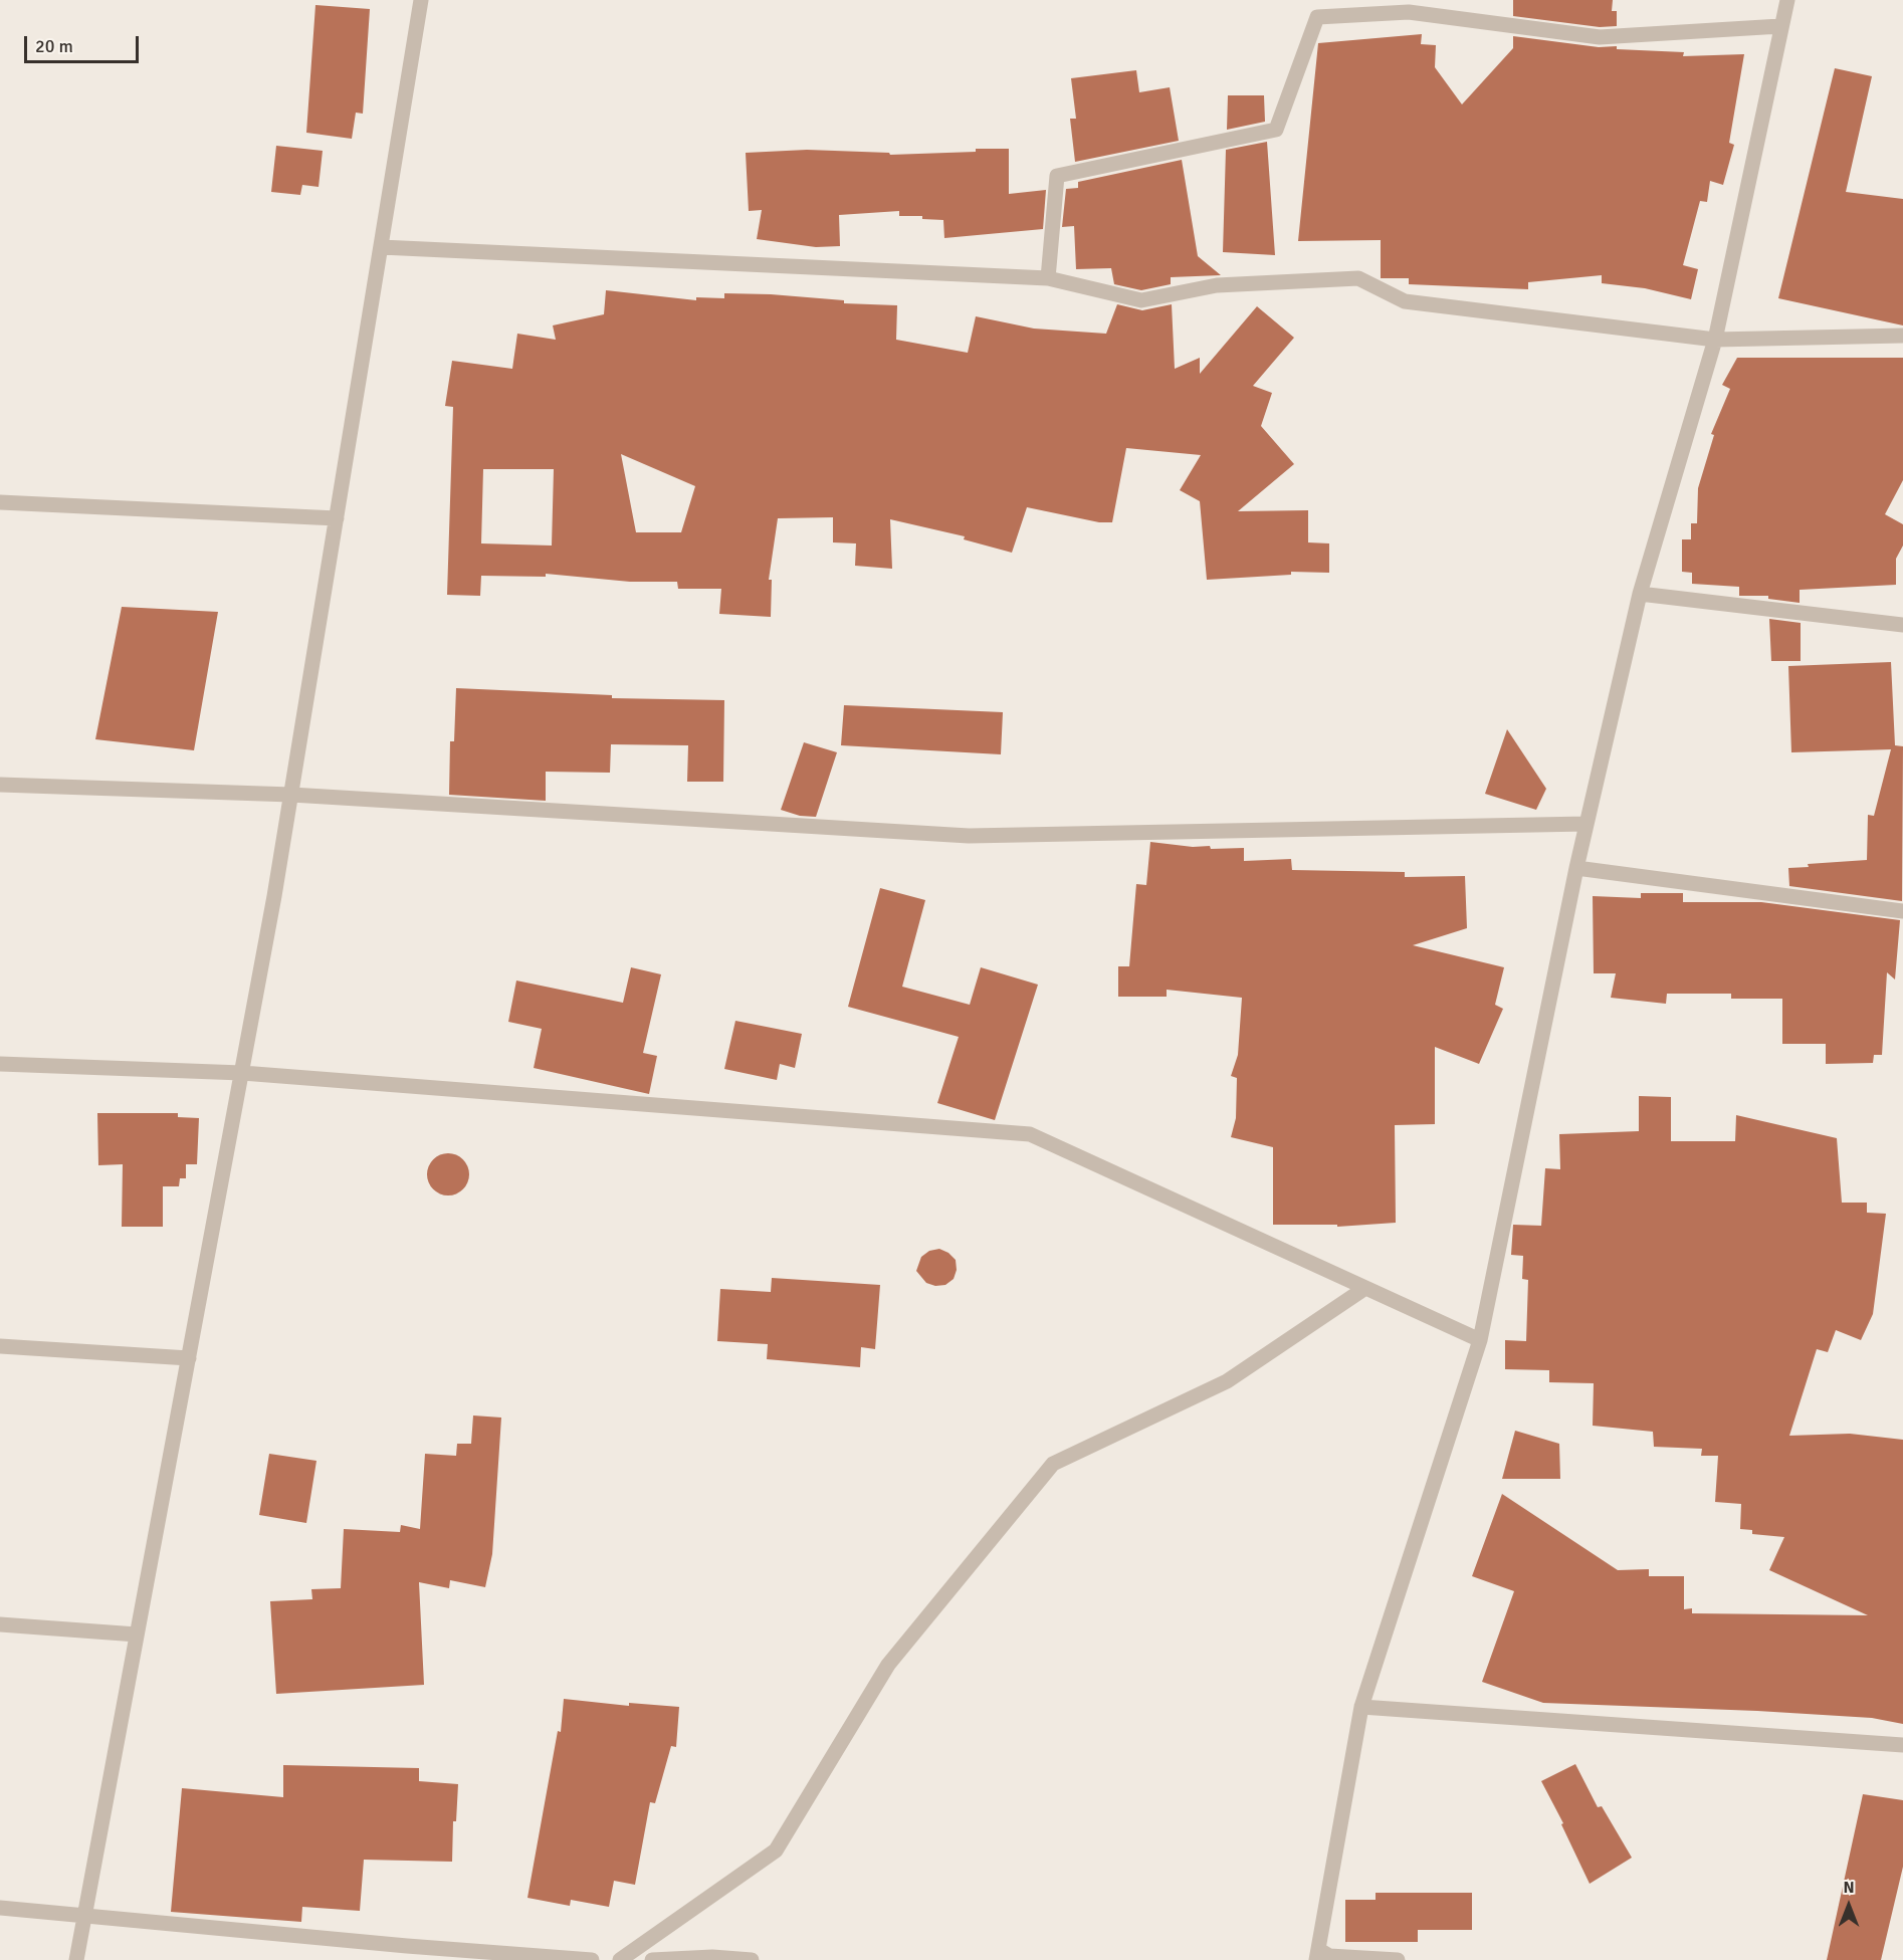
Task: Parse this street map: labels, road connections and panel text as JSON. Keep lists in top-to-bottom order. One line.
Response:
{"scale_bar":"20 m","north":"top"}
